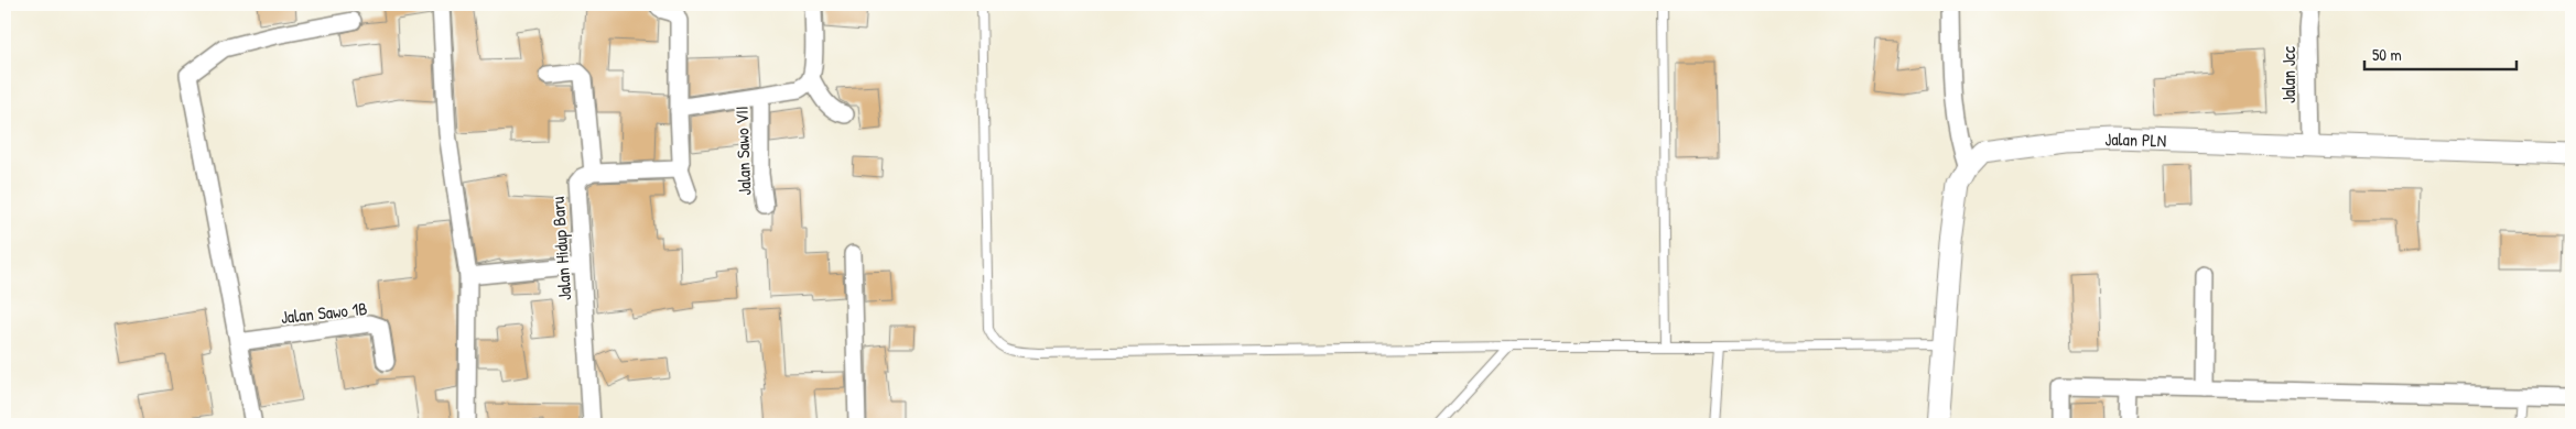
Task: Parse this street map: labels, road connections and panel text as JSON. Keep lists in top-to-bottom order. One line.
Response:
{"streets":{"street":["Jalan Jcc","Jalan PLN","Jalan Sawo VII","Jalan Hidup Baru","Jalan Sawo 1B"]},"crossings":[["Jalan Jcc","Jalan PLN"]],"scale_bar":"50 m"}
